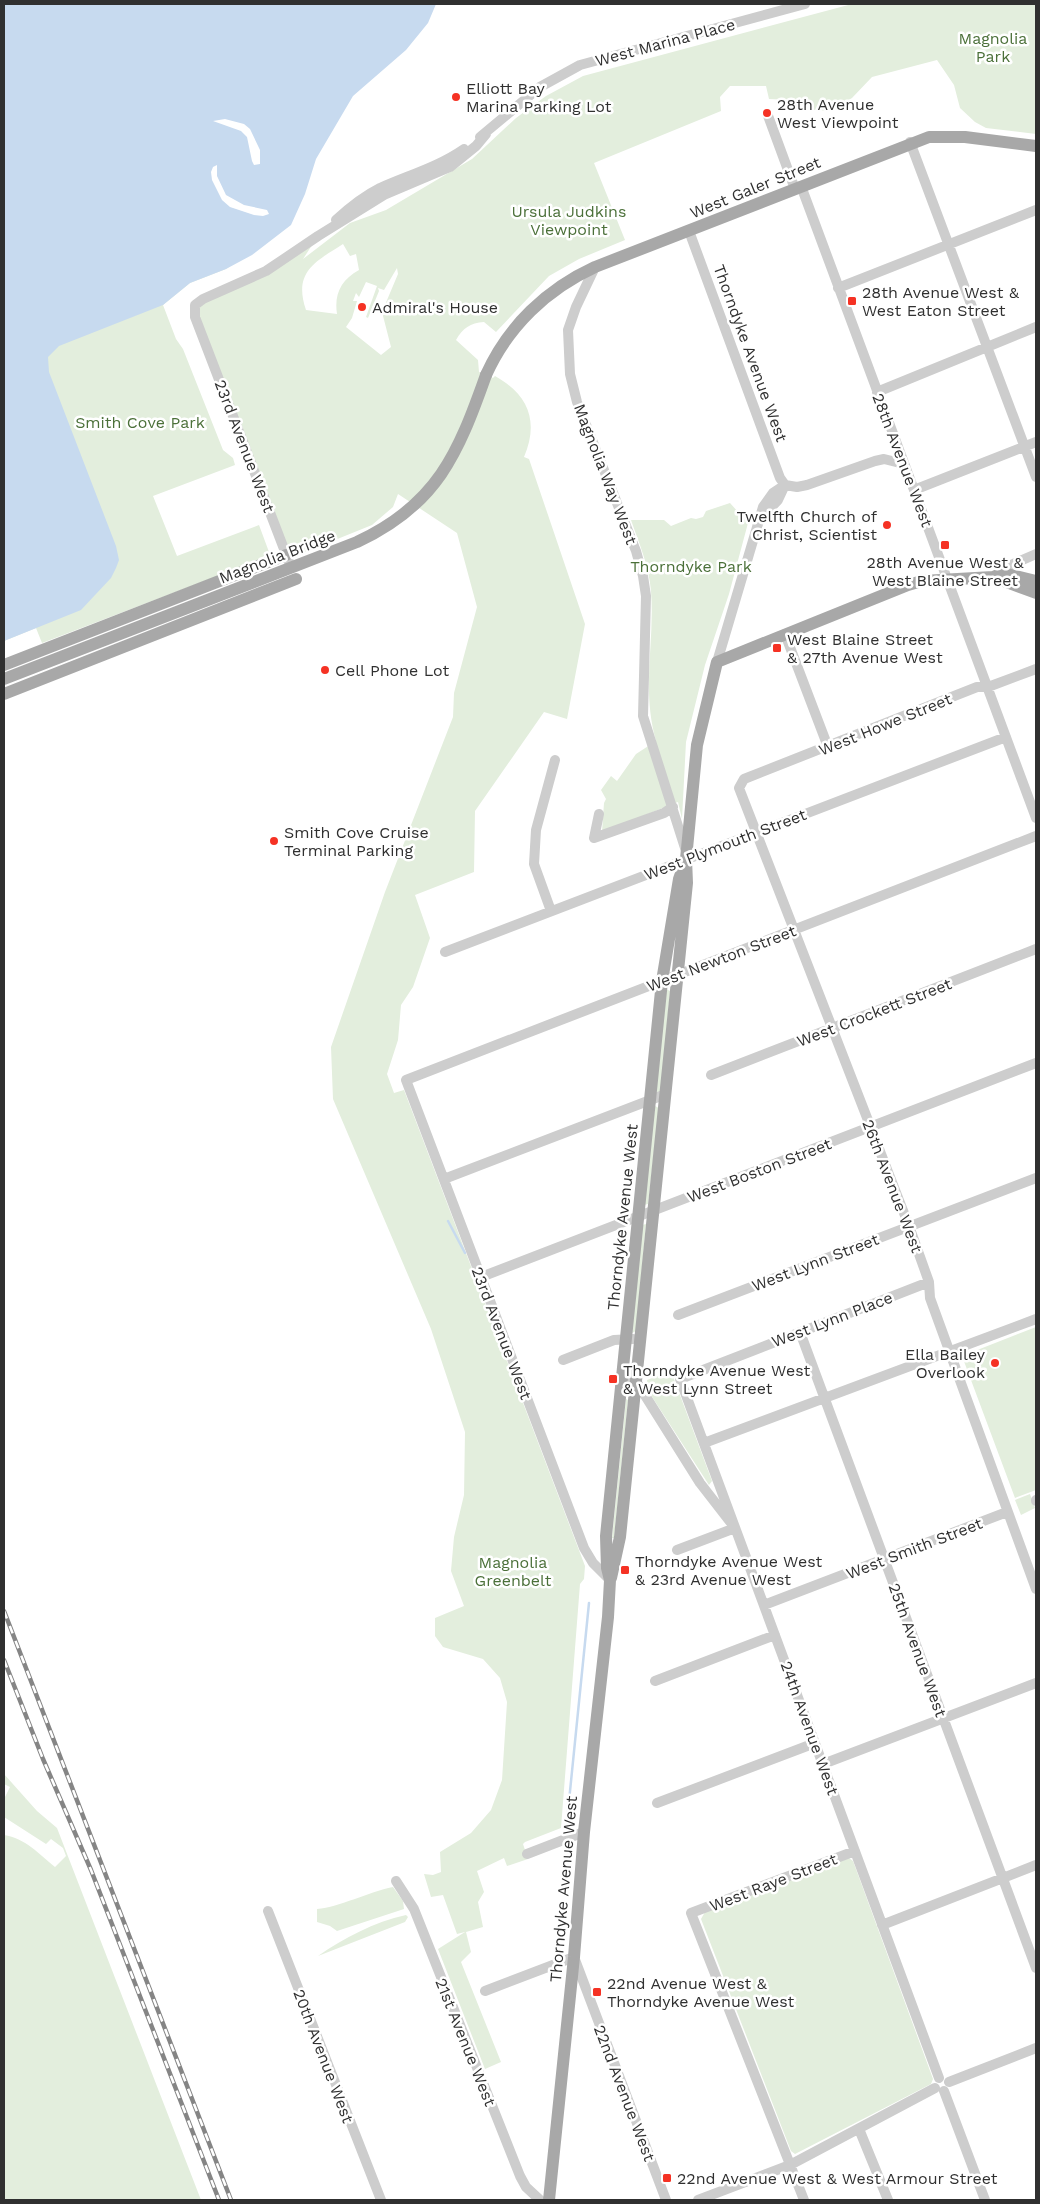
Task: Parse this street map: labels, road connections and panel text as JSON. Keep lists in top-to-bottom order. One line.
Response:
{"streets":{"main road":["West Galer Street","Thorndyke Avenue West","Magnolia Bridge"],"street":["West Marina Place","23rd Avenue West","28th Avenue West","Magnolia Way West","West Howe Street","West Plymouth Street","West Newton Street","West Crockett Street","West Boston Street","26th Avenue West","West Lynn Street","West Lynn Place","West Smith Street","25th Avenue West","24th Avenue West","West Raye Street","21st Avenue West","20th Avenue West","22nd Avenue West"]},"crossings":[["West Marina Place","23rd Avenue West"],["West Galer Street","Thorndyke Avenue West"],["West Galer Street","28th Avenue West"],["West Galer Street","Magnolia Way West"],["West Galer Street","Magnolia Bridge"],["Thorndyke Avenue West","23rd Avenue West"],["Thorndyke Avenue West","Magnolia Way West"],["Thorndyke Avenue West","West Plymouth Street"],["Thorndyke Avenue West","West Newton Street"],["Thorndyke Avenue West","West Boston Street"],["Thorndyke Avenue West","22nd Avenue West"],["23rd Avenue West","West Newton Street"],["23rd Avenue West","West Boston Street"],["28th Avenue West","West Howe Street"],["28th Avenue West","West Plymouth Street"],["Magnolia Way West","West Plymouth Street"],["West Howe Street","26th Avenue West"],["West Plymouth Street","26th Avenue West"],["West Newton Street","26th Avenue West"],["West Crockett Street","26th Avenue West"],["West Boston Street","26th Avenue West"],["26th Avenue West","West Lynn Street"],["26th Avenue West","West Lynn Place"],["26th Avenue West","West Smith Street"],["West Lynn Place","25th Avenue West"],["West Lynn Place","24th Avenue West"],["West Smith Street","25th Avenue West"],["West Smith Street","24th Avenue West"],["24th Avenue West","West Raye Street"]],"parks":["Magnolia Park","Ursula Judkins Viewpoint","Smith Cove Park","Thorndyke Park","Magnolia Greenbelt"],"places":{"other":["Elliott Bay Marina Parking Lot","28th Avenue West Viewpoint","Admiral's House","Twelfth Church of Christ, Scientist","Cell Phone Lot","Smith Cove Cruise Terminal Parking","Ella Bailey Overlook"],"transit":["28th Avenue West & West Eaton Street","28th Avenue West & West Blaine Street","West Blaine Street & 27th Avenue West","Thorndyke Avenue West & West Lynn Street","Thorndyke Avenue West & 23rd Avenue West","22nd Avenue West & Thorndyke Avenue West","22nd Avenue West & West Armour Street"]}}
